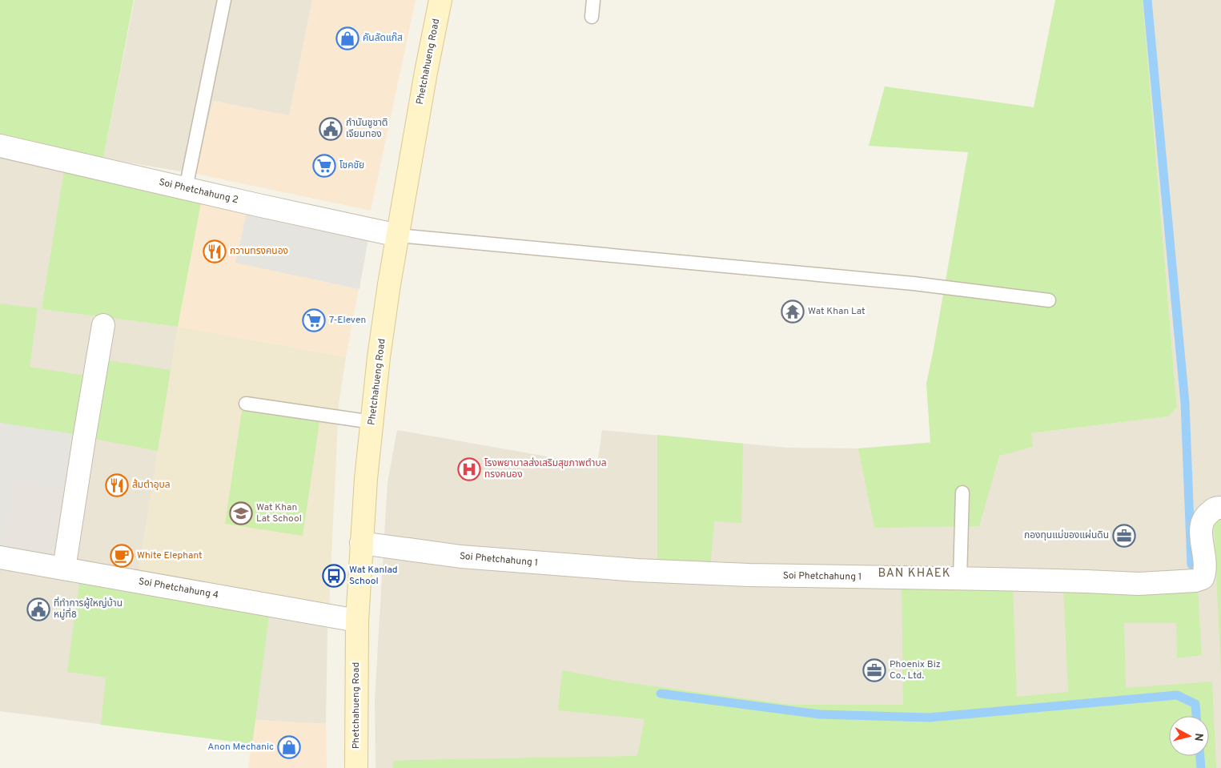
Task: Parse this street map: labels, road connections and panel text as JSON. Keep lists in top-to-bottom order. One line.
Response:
{"streets":{"main road":["Phetchahueng Road"],"street":["Soi Phetchahung 2","Soi Phetchahung 1","Soi Phetchahung 4"]},"crossings":[["Phetchahueng Road","Soi Phetchahung 2"],["Phetchahueng Road","Soi Phetchahung 1"],["Phetchahueng Road","Soi Phetchahung 4"]],"districts":["BAN KHAEK"],"places":{"shop":["คันลัดแก๊ส","Anon Mechanic"],"public building":["กำนันชูชาติ เจียมทอง","ที่ทำการผู้ใหญ่บ้าน หมู่ที่8"],"supermarket":["โชคชัย","7-Eleven"],"restaurant":["กวานทรงคนอง","ส้มตำอุบล"],"temple":["Wat Khan Lat"],"hospital":["โรงพยาบาลส่งเสริมสุขภาพตำบล ทรงคนอง"],"school or university":["Wat Khan Lat School"],"office":["กองทุนแม่ของแผ่นดิน","Phoenix Biz Co., Ltd."],"cafe":["White Elephant"],"bus stop":["Wat Kanlad School"]},"north":"right"}
